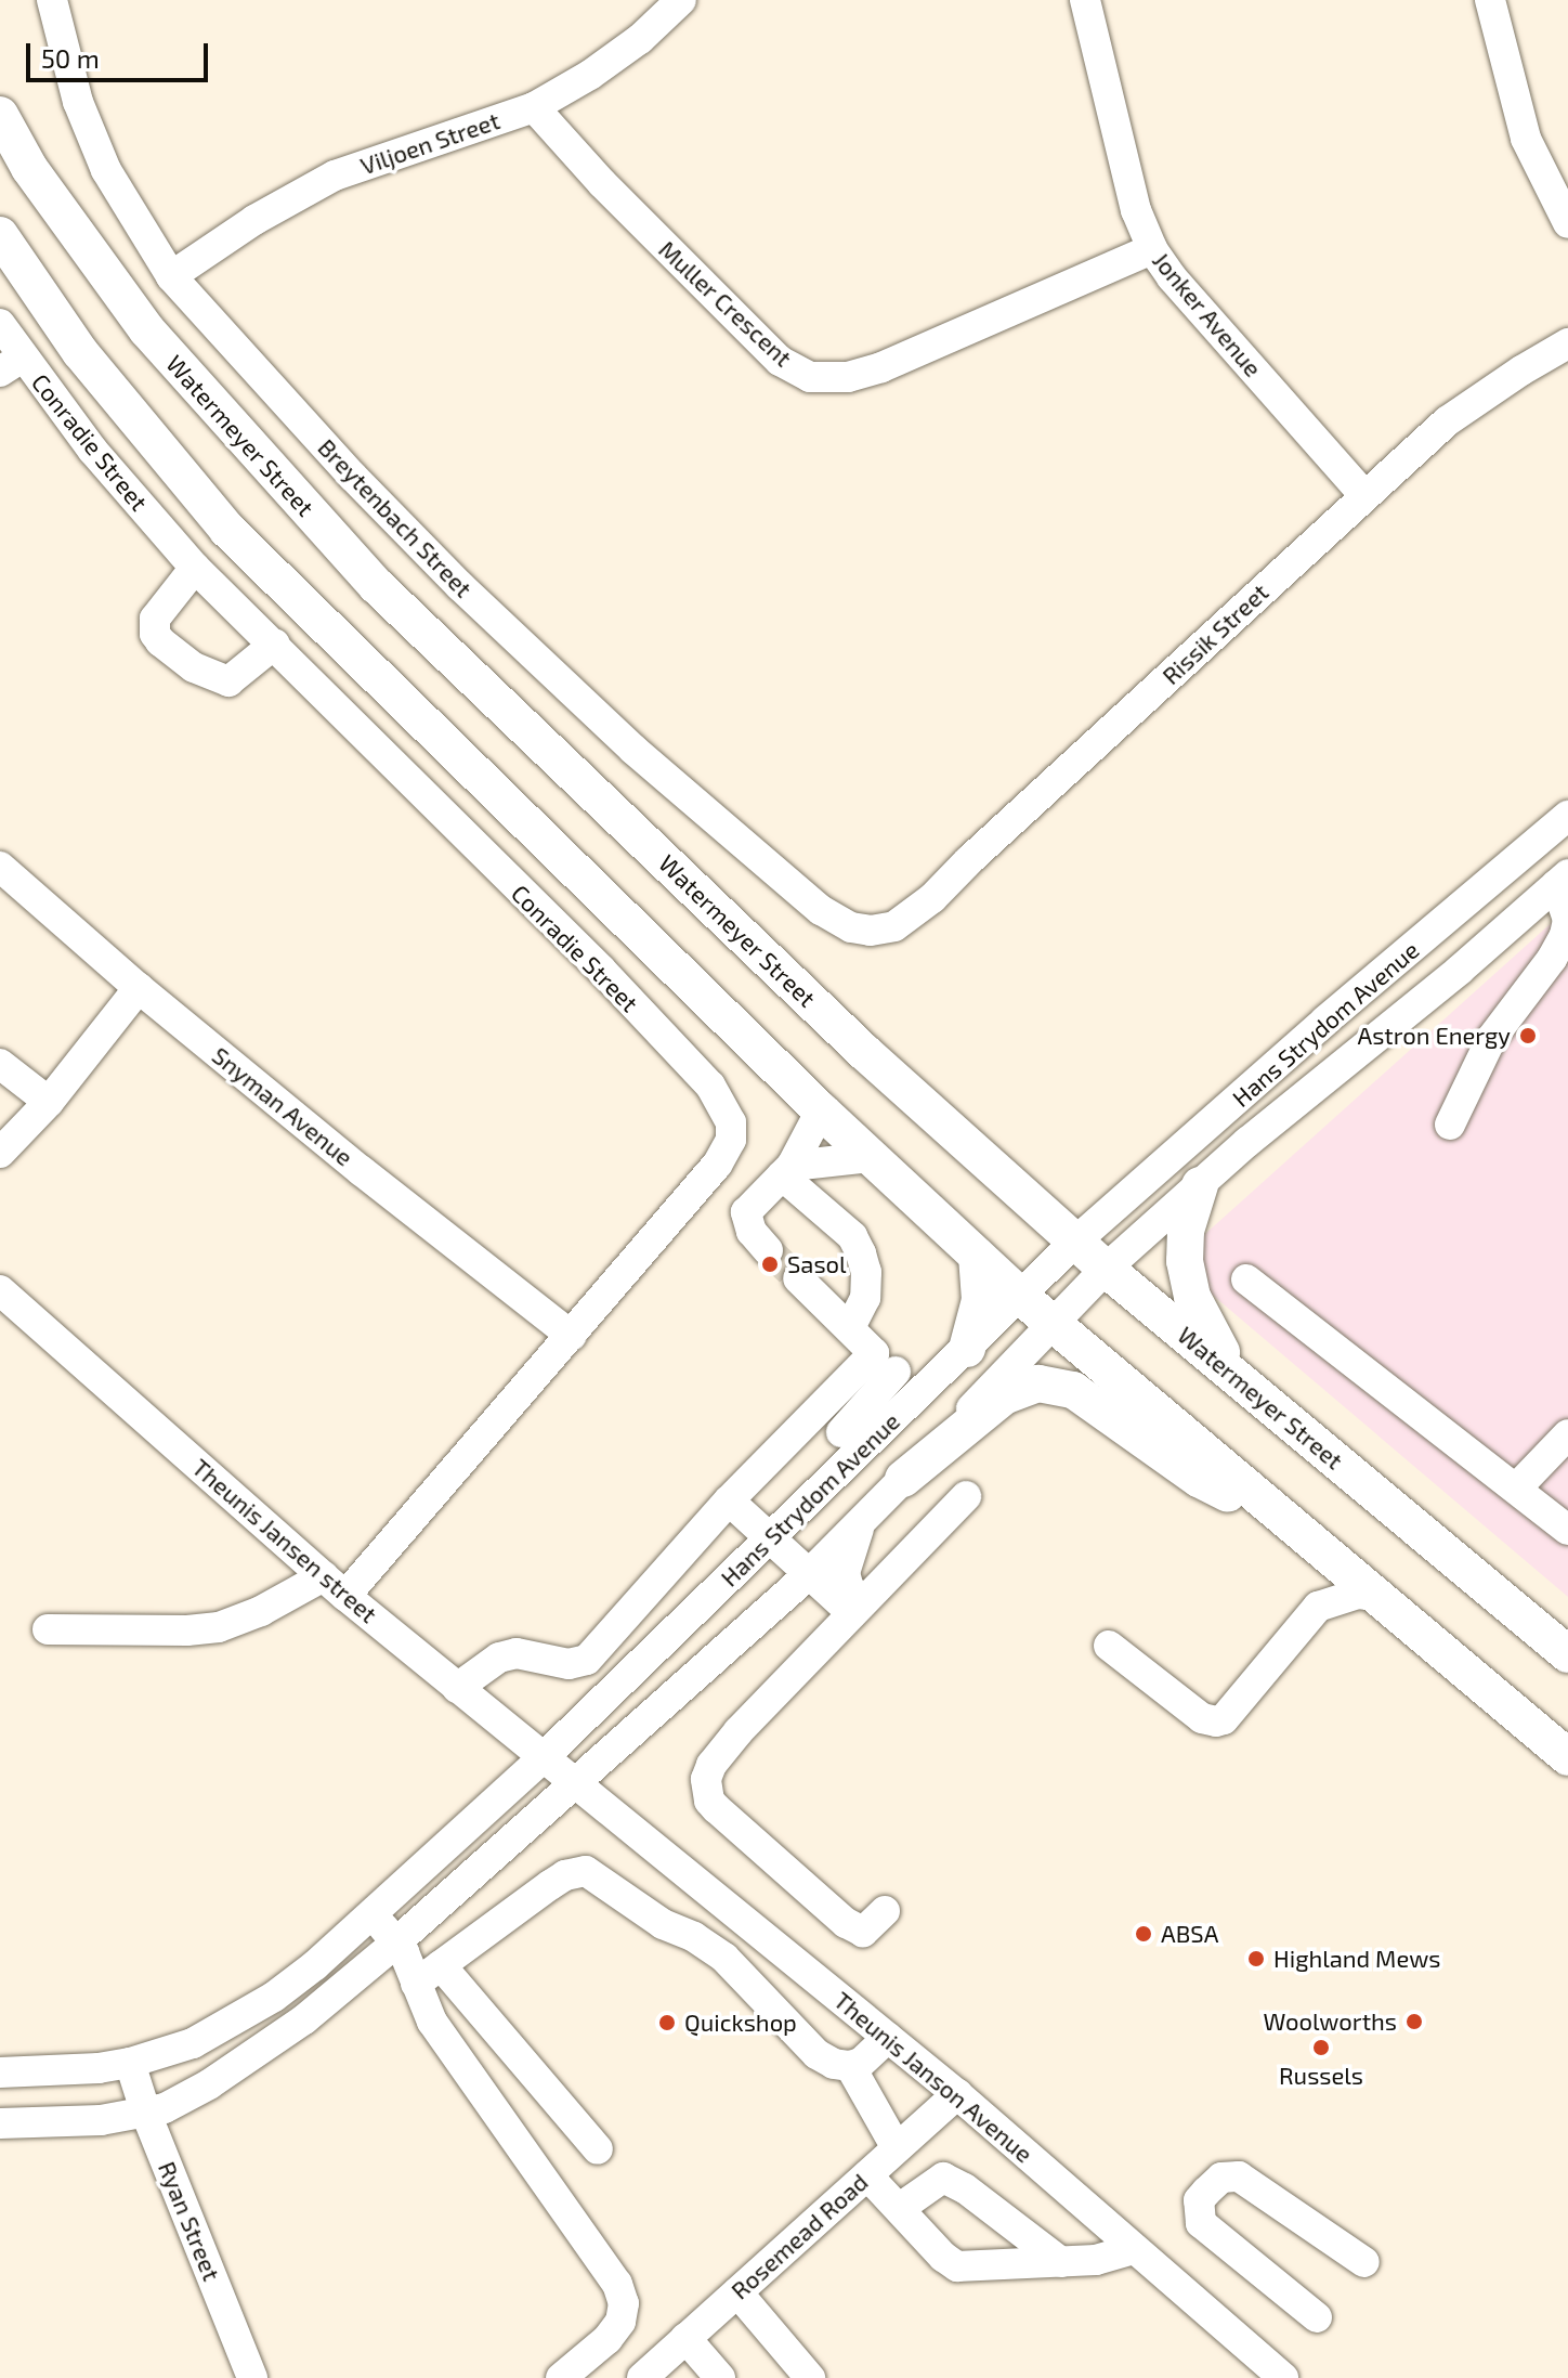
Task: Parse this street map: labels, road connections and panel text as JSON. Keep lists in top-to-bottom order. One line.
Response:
{"streets":{"main road":["Watermeyer Street"],"street":["Viljoen Street","Muller Crescent","Jonker Avenue","Conradie Street","Breytenbach Street","Rissik Street","Hans Strydom Avenue","Snyman Avenue","Theunis Jansen street","Theunis Janson Avenue","Ryan Street","Rosemead Road"]},"crossings":[["Viljoen Street","Muller Crescent"],["Viljoen Street","Breytenbach Street"],["Muller Crescent","Jonker Avenue"],["Jonker Avenue","Rissik Street"],["Watermeyer Street","Hans Strydom Avenue"],["Conradie Street","Snyman Avenue"],["Conradie Street","Theunis Jansen street"],["Breytenbach Street","Rissik Street"],["Hans Strydom Avenue","Theunis Jansen street"],["Hans Strydom Avenue","Theunis Janson Avenue"],["Hans Strydom Avenue","Ryan Street"],["Theunis Jansen street","Theunis Janson Avenue"],["Theunis Janson Avenue","Rosemead Road"]],"places":["Astron Energy","Sasol","ABSA","Highland Mews","Woolworths","Quickshop","Russels"],"scale_bar":"50 m"}
